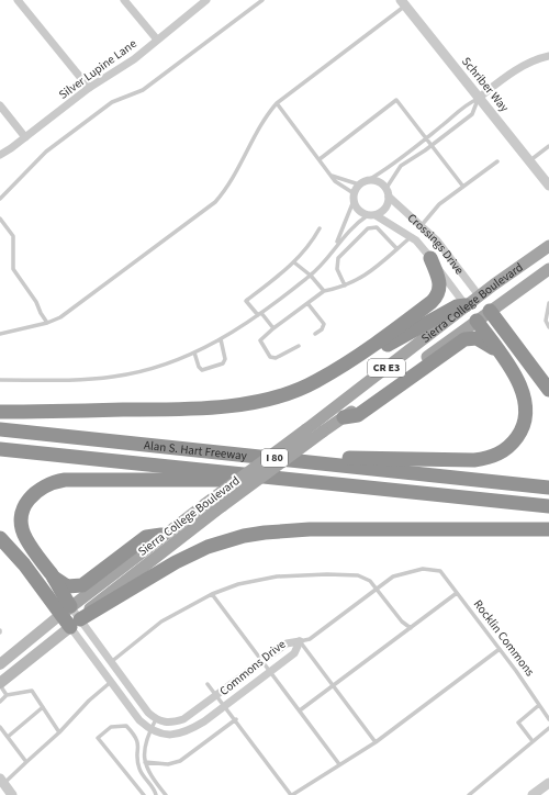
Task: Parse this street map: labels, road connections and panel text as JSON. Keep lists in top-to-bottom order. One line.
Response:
{"streets":{"highway":["Alan S. Hart Freeway","I 80"],"main road":["Crossings Drive","Sierra College Boulevard","CR E3"],"street":["Silver Lupine Lane","Schriber Way","Commons Drive"],"lane":["Rocklin Commons"]},"crossings":[["Crossings Drive","Sierra College Boulevard"]]}
